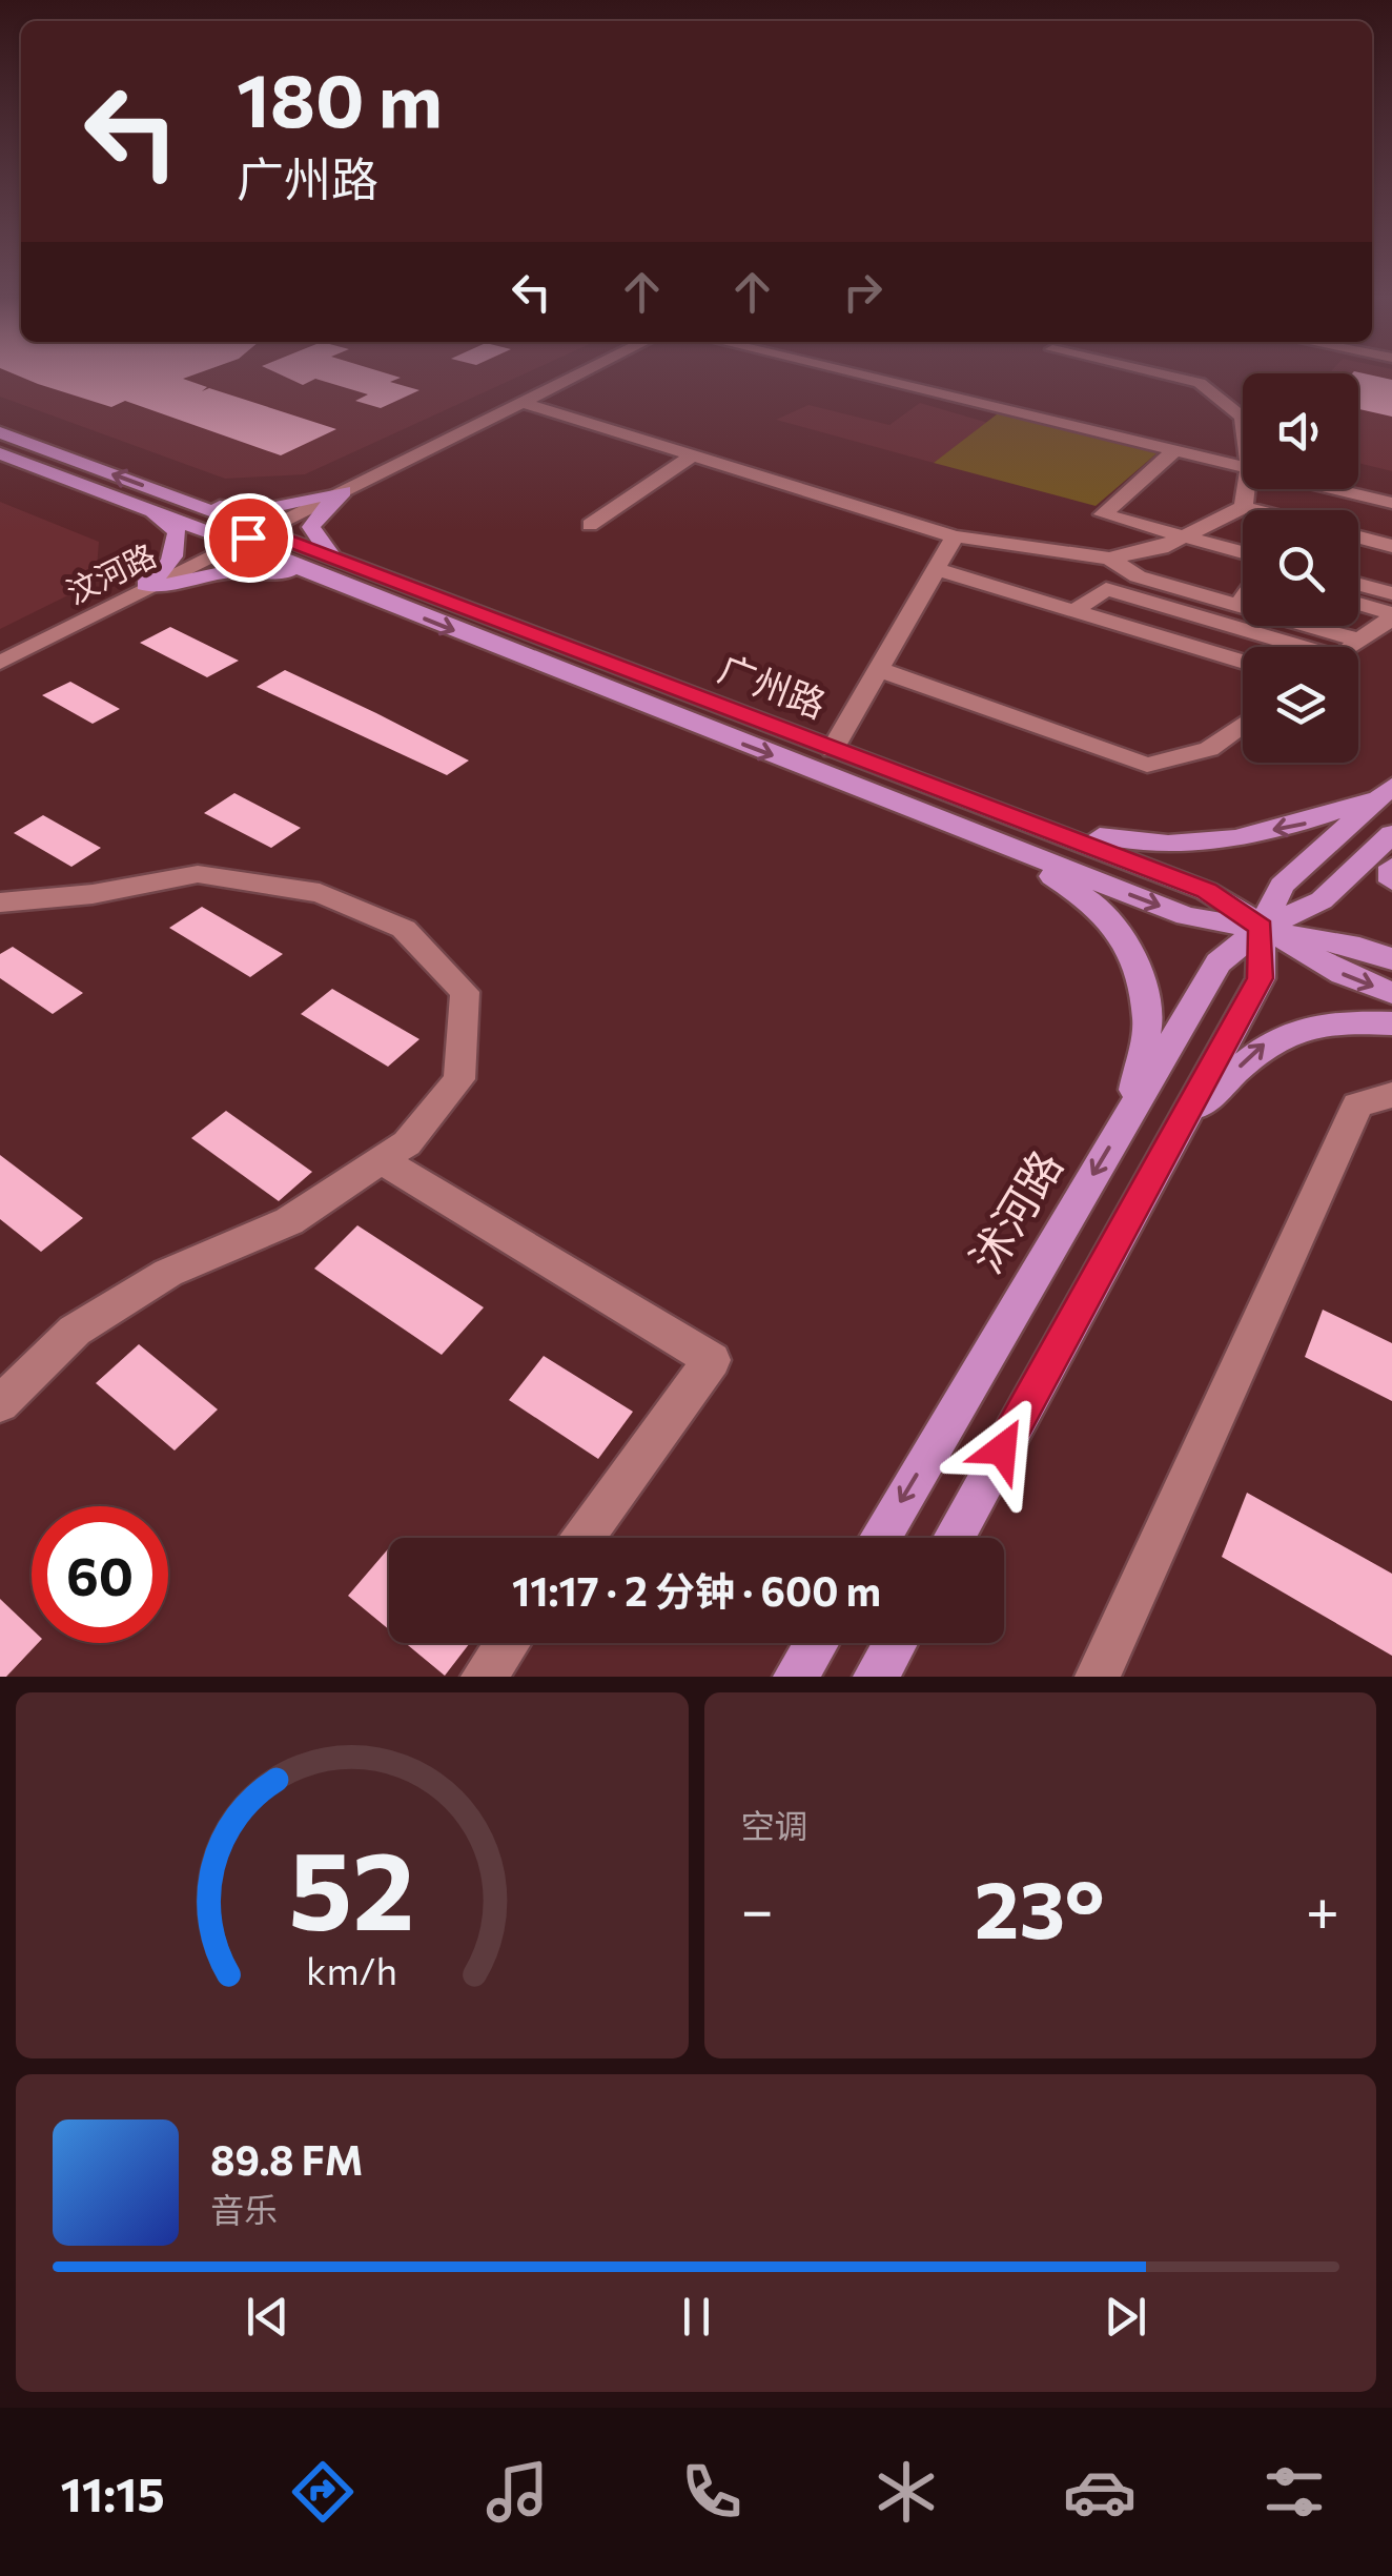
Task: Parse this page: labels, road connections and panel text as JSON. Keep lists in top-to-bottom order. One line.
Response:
{"streets":{"main road":["广州路","沭河路"],"street":["汶河路"]},"crossings":[["汶河路","广州路"],["广州路","沭河路"]],"page":{"turn":["180 m","广州路"],"limit":"60","trip":"11:17 · 2 分钟 · 600 m","tile":"空调","heat":["−","23°","+"],"song":["89.8 FM","音乐"],"tabs":"11:15","gauge":["52","km/h"]}}
